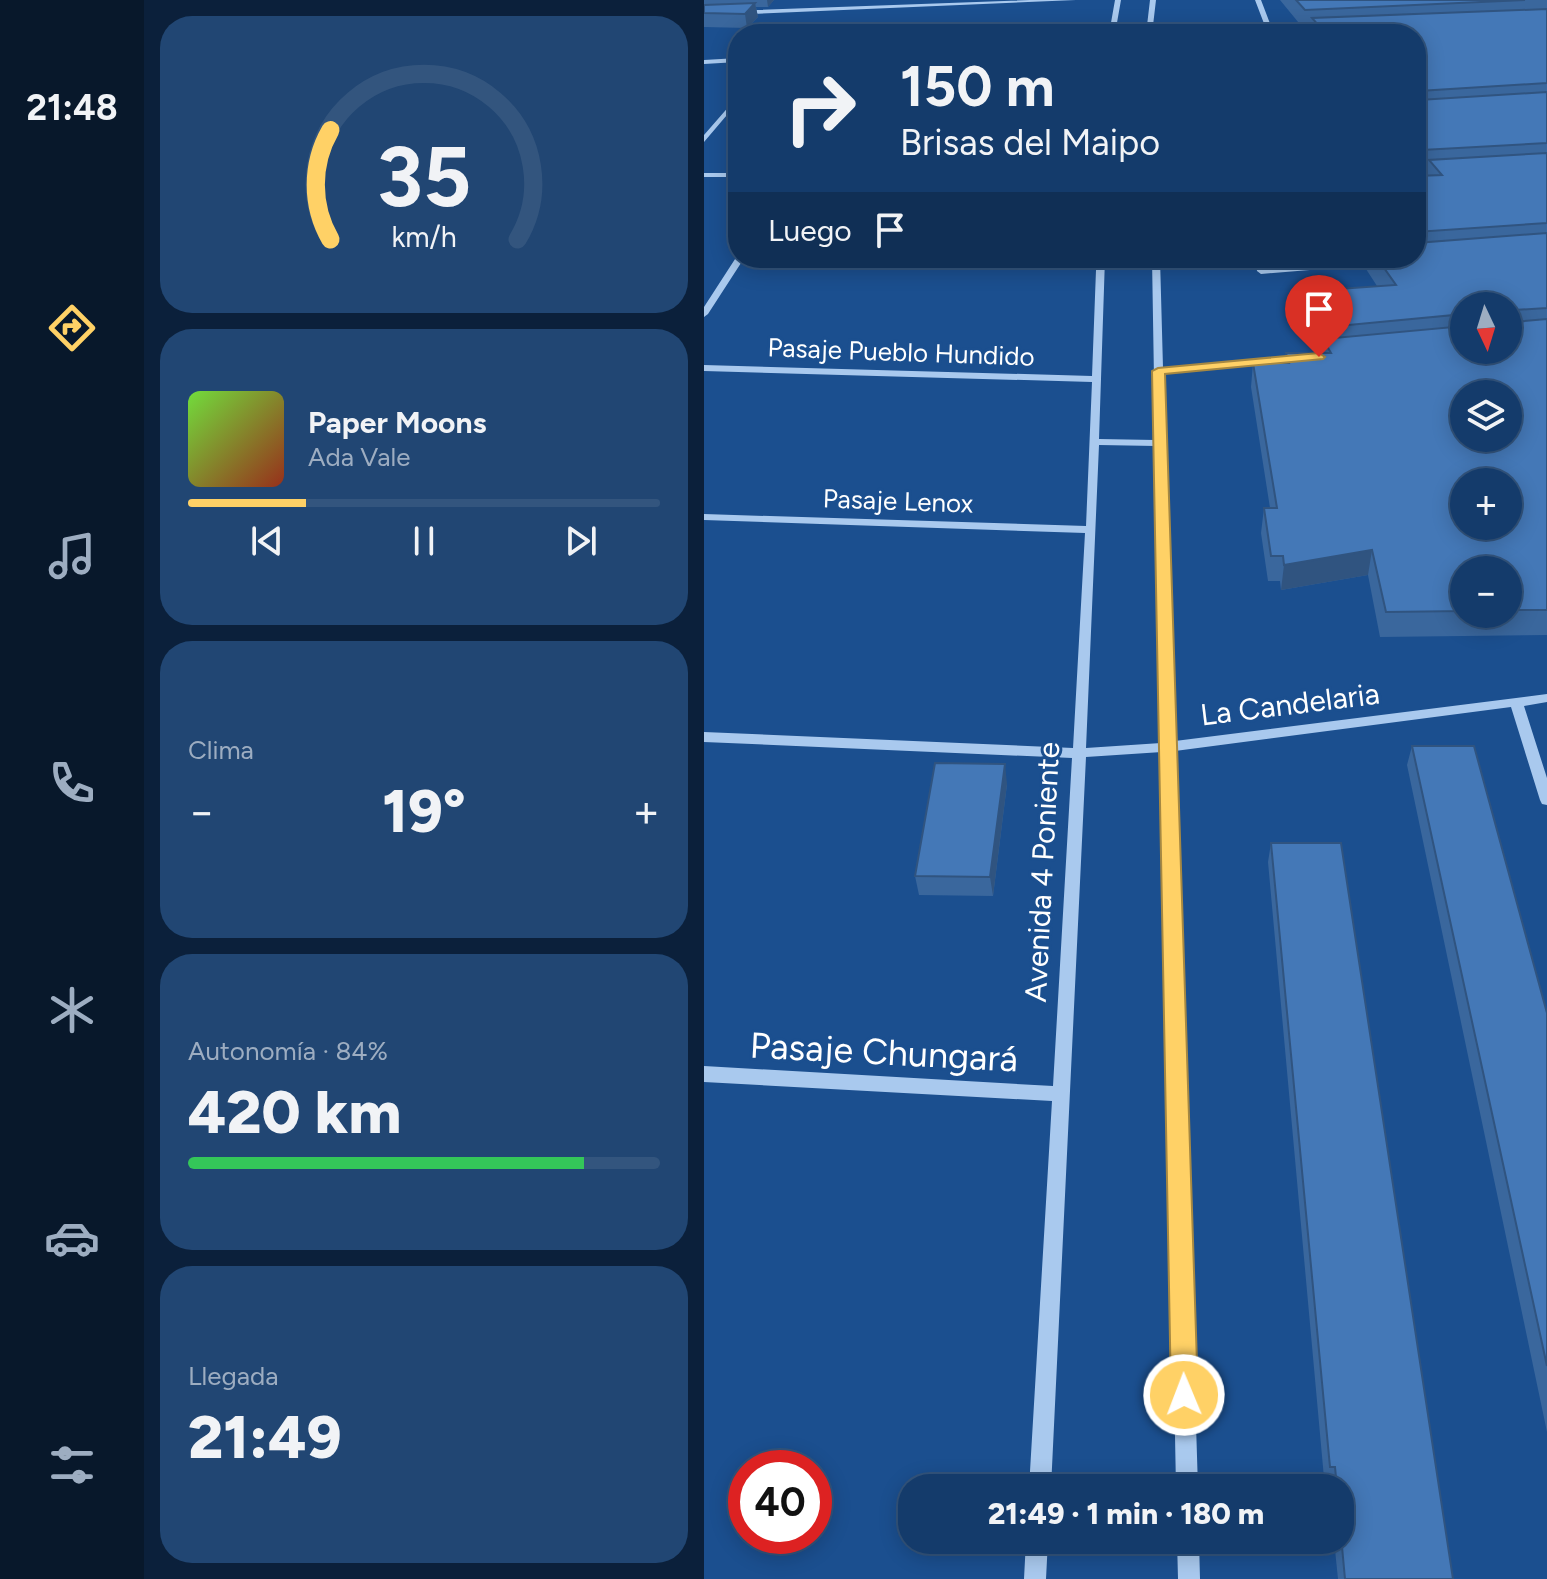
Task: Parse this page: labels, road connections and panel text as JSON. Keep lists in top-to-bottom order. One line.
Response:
{"streets":{"street":["Pasaje Pueblo Hundido","Pasaje Lenox","La Candelaria","Avenida 4 Poniente","Pasaje Chungará"]},"crossings":[["Pasaje Pueblo Hundido","Avenida 4 Poniente"],["Pasaje Lenox","Avenida 4 Poniente"],["La Candelaria","Avenida 4 Poniente"],["Avenida 4 Poniente","Pasaje Chungará"]],"north":"bottom","page":{"tabs":"21:48","turn":["150 m","Brisas del Maipo"],"then":"Luego","map_buttons":["+","−"],"song":["Paper Moons","Ada Vale"],"tile":["Clima",["Autonomía · 84%","420 km"],["Llegada","21:49"]],"heat":["−","19°","+"],"limit":"40","trip":"21:49 · 1 min · 180 m","gauge":["35","km/h"]}}
